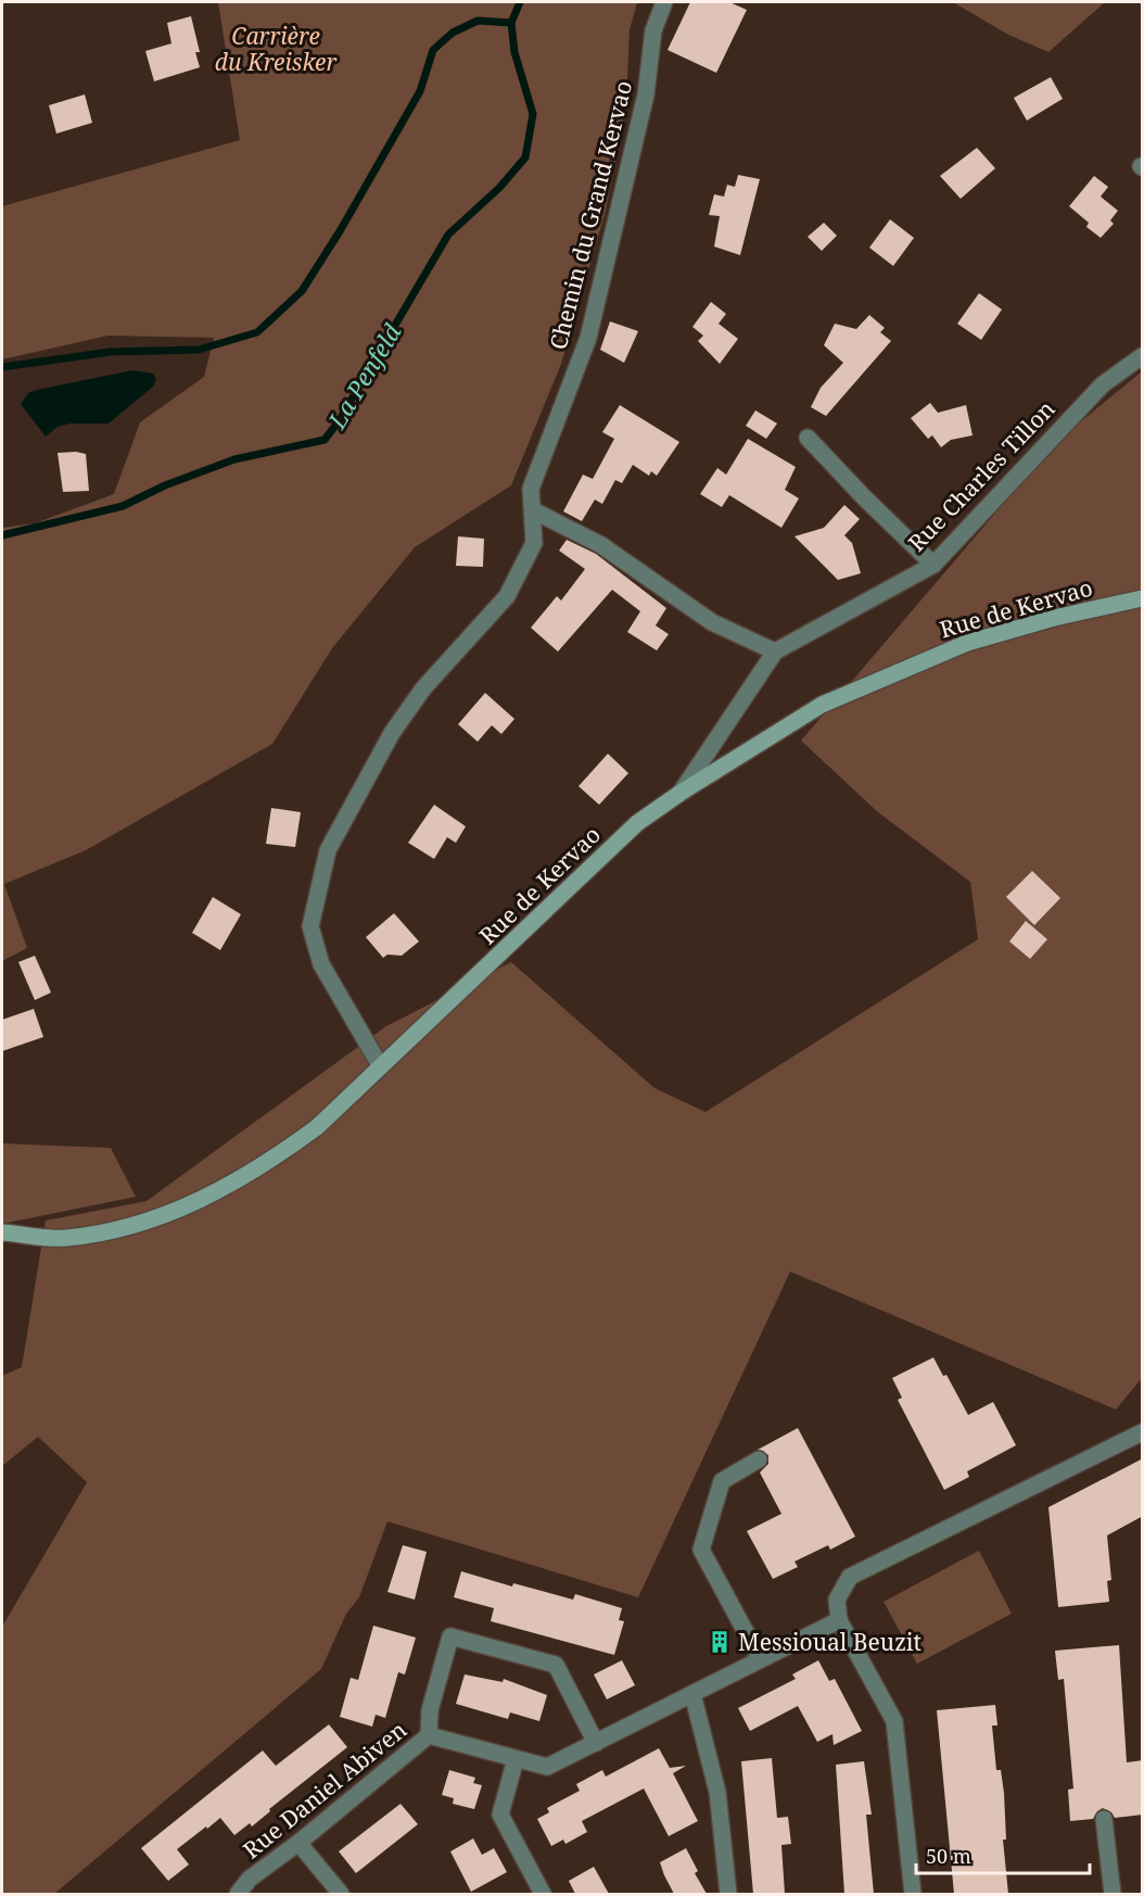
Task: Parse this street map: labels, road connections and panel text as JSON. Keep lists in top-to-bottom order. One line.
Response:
{"streets":{"main road":["Rue de Kervao"],"street":["Chemin du Grand Kervao","Rue Charles Tillon","Rue Daniel Abiven"]},"crossings":[["Chemin du Grand Kervao","Rue de Kervao"]],"water":["La Penfeld"],"parks":["Carrière du Kreisker"],"places":{"building":["Messioual Beuzit"]},"scale_bar":"50 m"}
